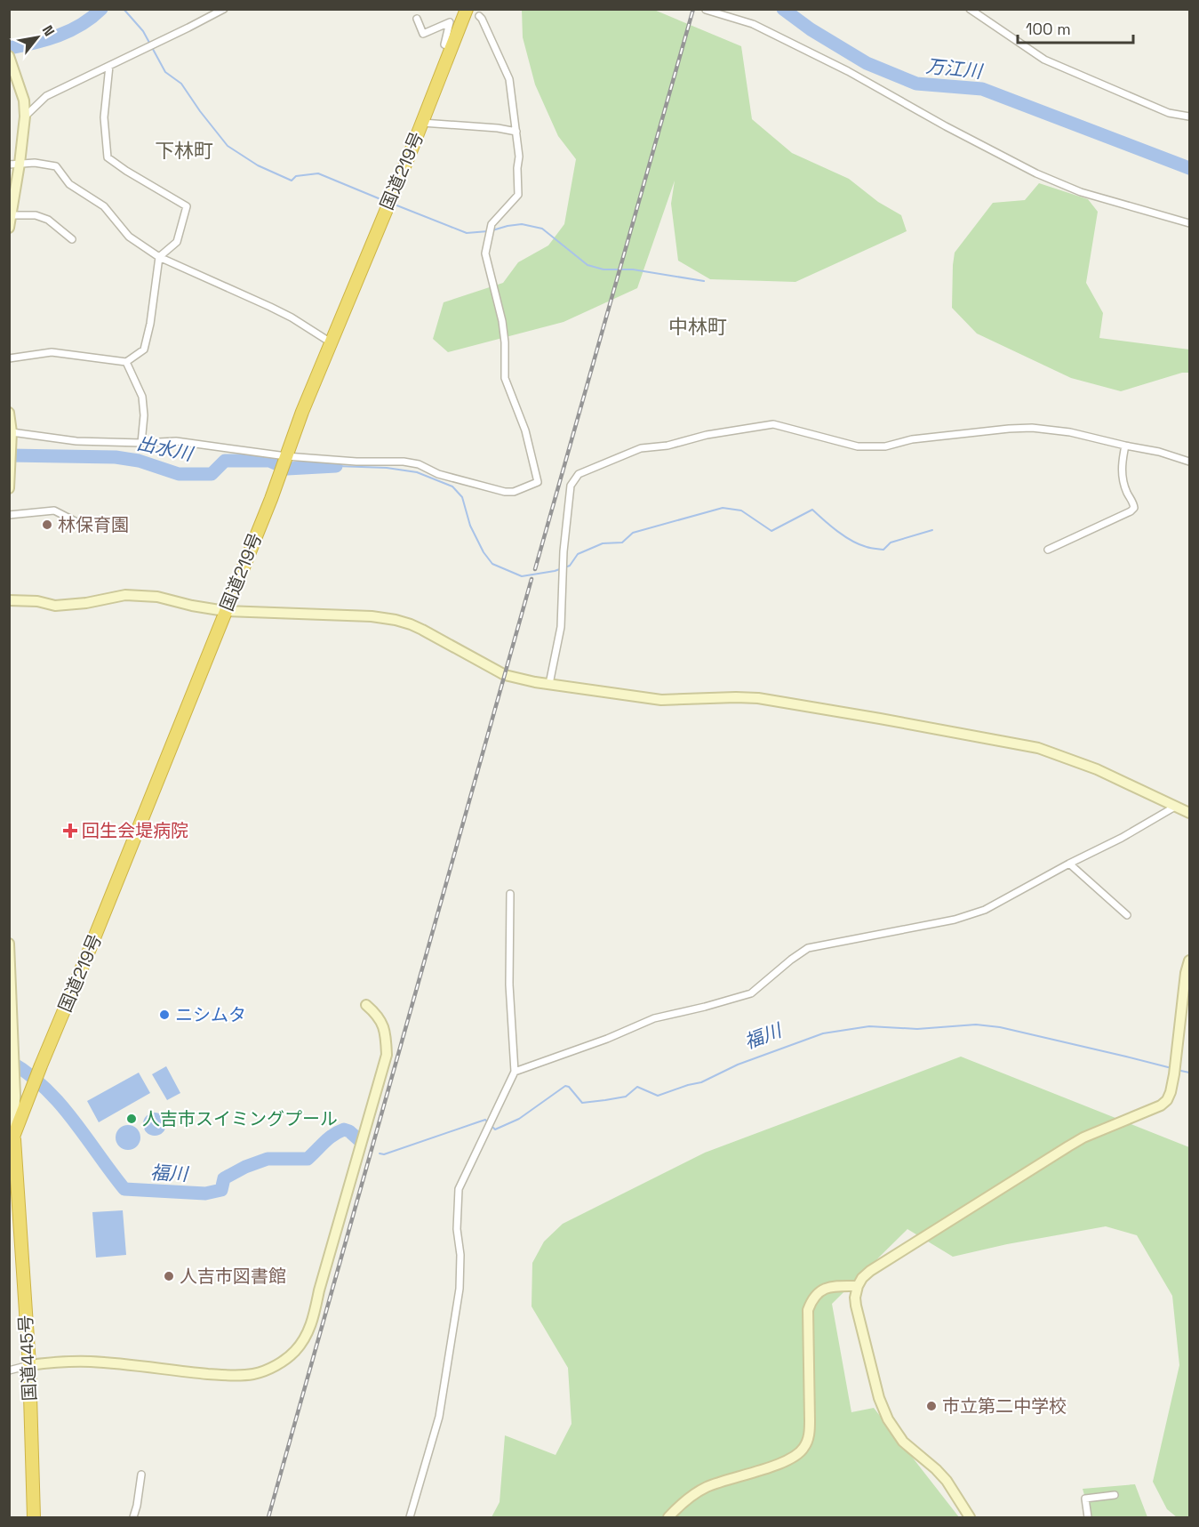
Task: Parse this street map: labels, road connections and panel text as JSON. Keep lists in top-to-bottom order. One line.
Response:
{"streets":{"highway":["国道219号","国道445号"]},"crossings":[["国道219号","国道445号"]],"districts":["下林町","中林町"],"water":["万江川","出水川","福川"],"places":{"other":["林保育園","ニシムタ","人吉市スイミングプール","人吉市図書館","市立第二中学校"],"health":["回生会堤病院"]},"scale_bar":"100 m","north":"top right"}
